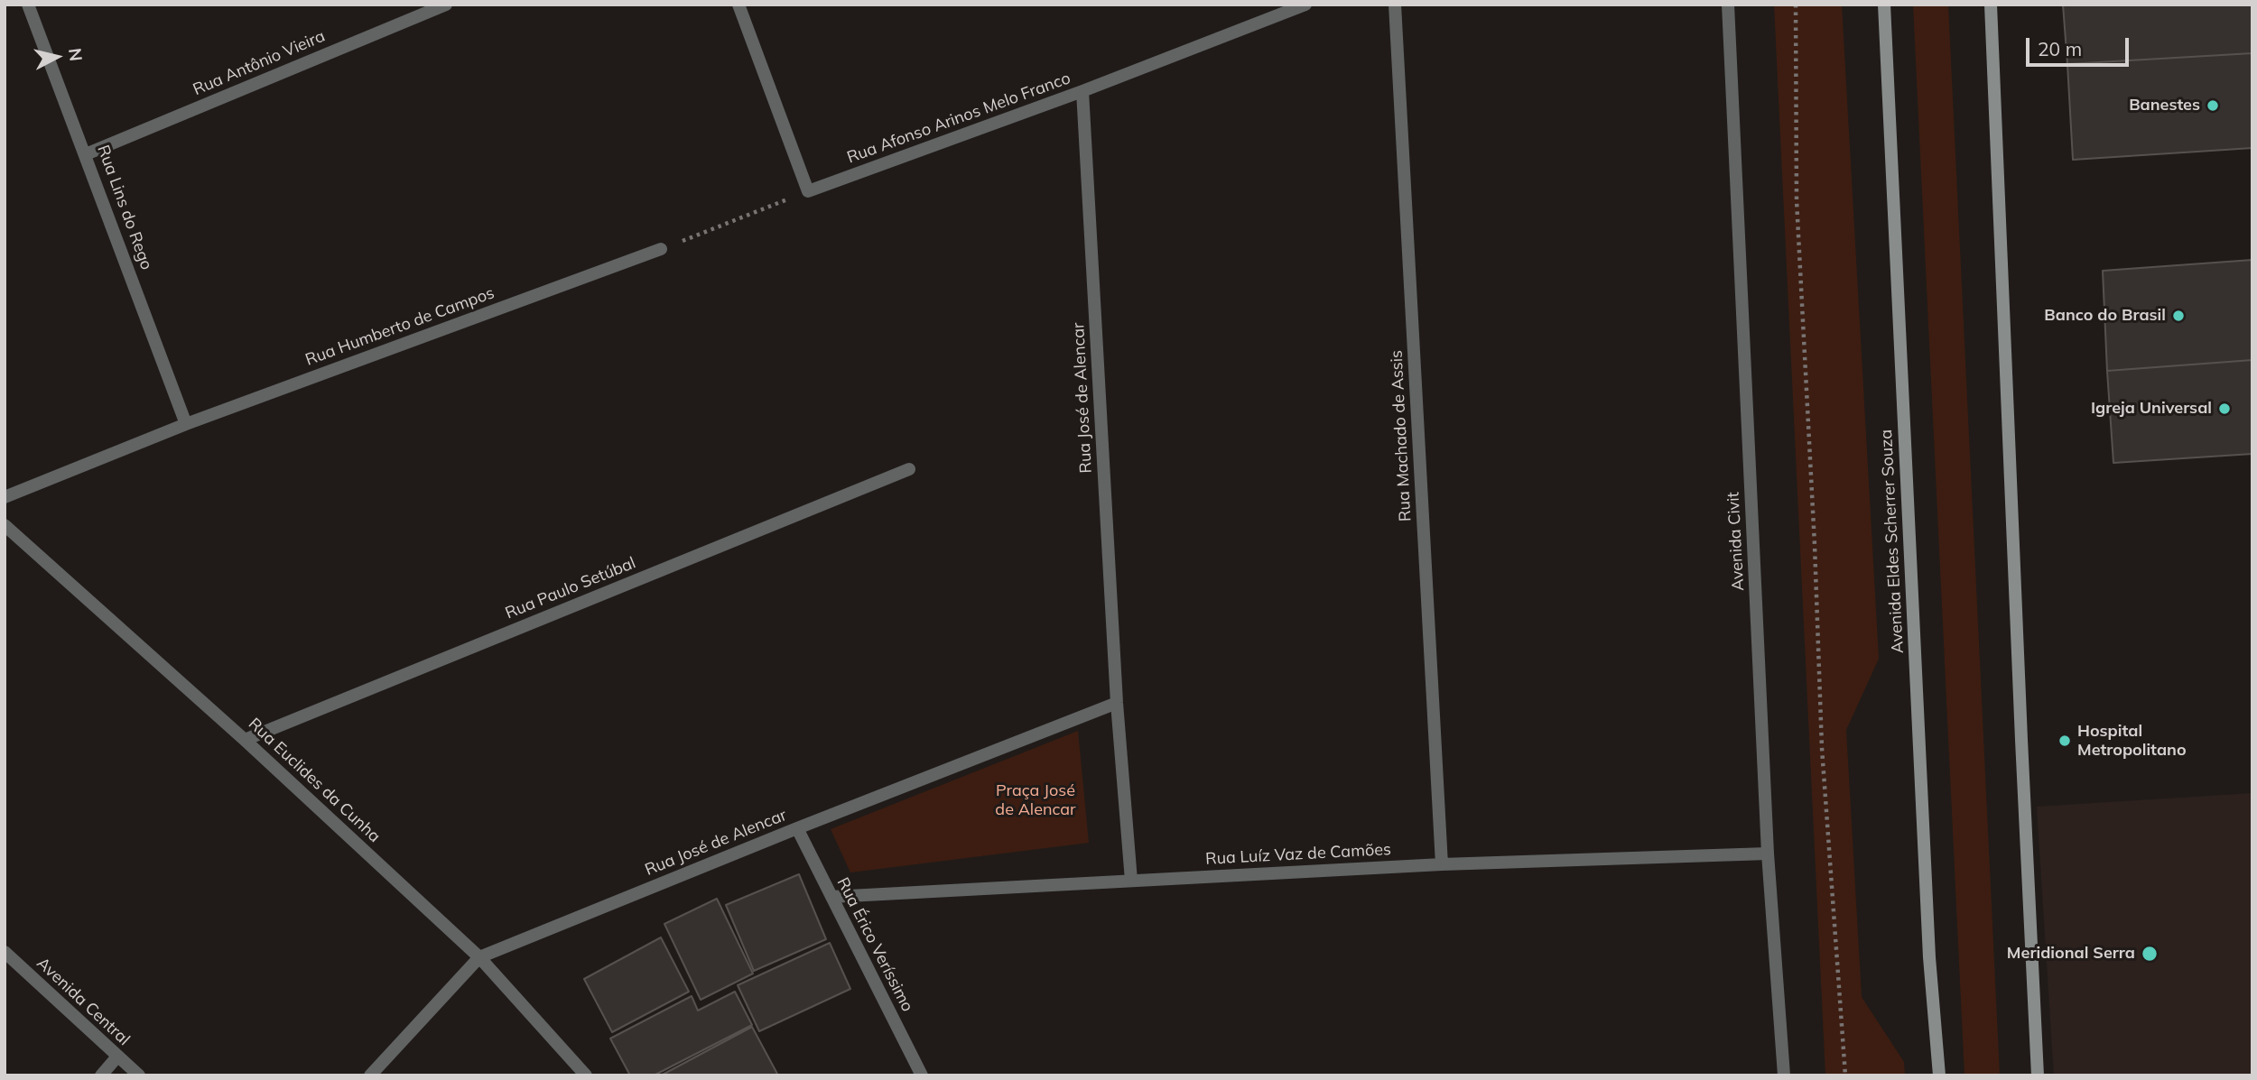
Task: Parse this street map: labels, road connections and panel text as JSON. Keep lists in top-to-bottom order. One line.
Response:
{"streets":{"main road":["Avenida Eldes Scherrer Souza"],"street":["Rua Antônio Vieira","Rua Afonso Arinos Melo Franco","Rua Lins do Rego","Rua Humberto de Campos","Rua José de Alencar","Rua Machado de Assis","Avenida Civit","Rua Paulo Setúbal","Rua Euclides da Cunha","Rua Luíz Vaz de Camões","Rua Érico Veríssimo","Avenida Central"]},"crossings":[["Rua Antônio Vieira","Rua Lins do Rego"],["Rua Afonso Arinos Melo Franco","Rua José de Alencar"],["Rua Lins do Rego","Rua Humberto de Campos"],["Rua José de Alencar","Rua Euclides da Cunha"],["Rua José de Alencar","Rua Luíz Vaz de Camões"],["Rua José de Alencar","Rua Érico Veríssimo"],["Rua Machado de Assis","Rua Luíz Vaz de Camões"],["Avenida Civit","Rua Luíz Vaz de Camões"],["Rua Paulo Setúbal","Rua Euclides da Cunha"],["Rua Luíz Vaz de Camões","Rua Érico Veríssimo"]],"parks":["Praça José de Alencar"],"places":["Banestes","Banco do Brasil","Igreja Universal","Hospital Metropolitano","Meridional Serra"],"scale_bar":"20 m","north":"right"}
